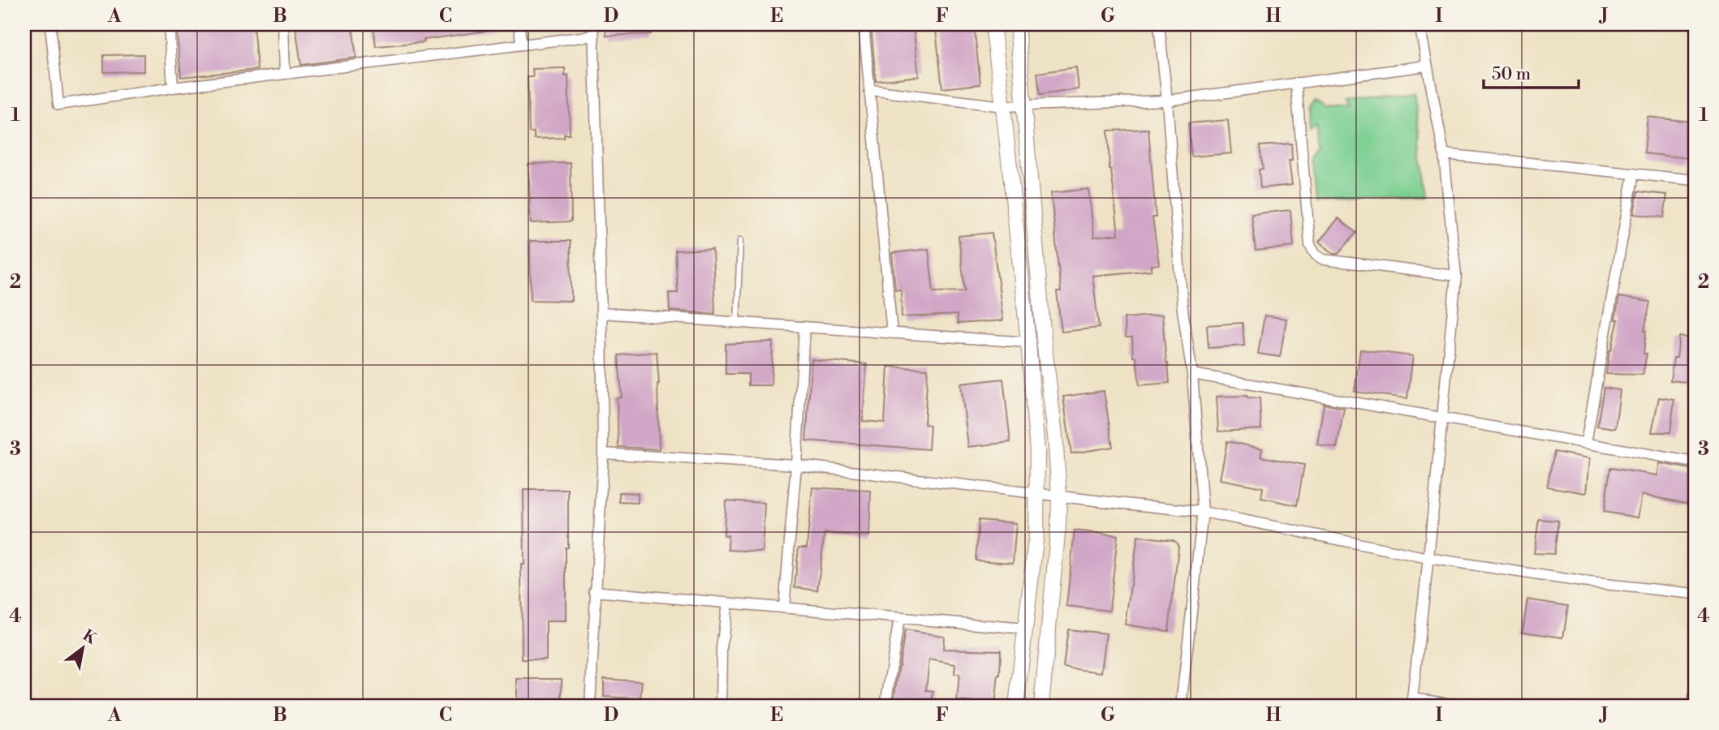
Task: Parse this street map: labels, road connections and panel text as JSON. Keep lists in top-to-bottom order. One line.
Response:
{"scale_bar":"50 m","north":"top right","grid":{"columns":["A","B","C","D","E","F","G","H","I","J"],"rows":["1","2","3","4"]}}
